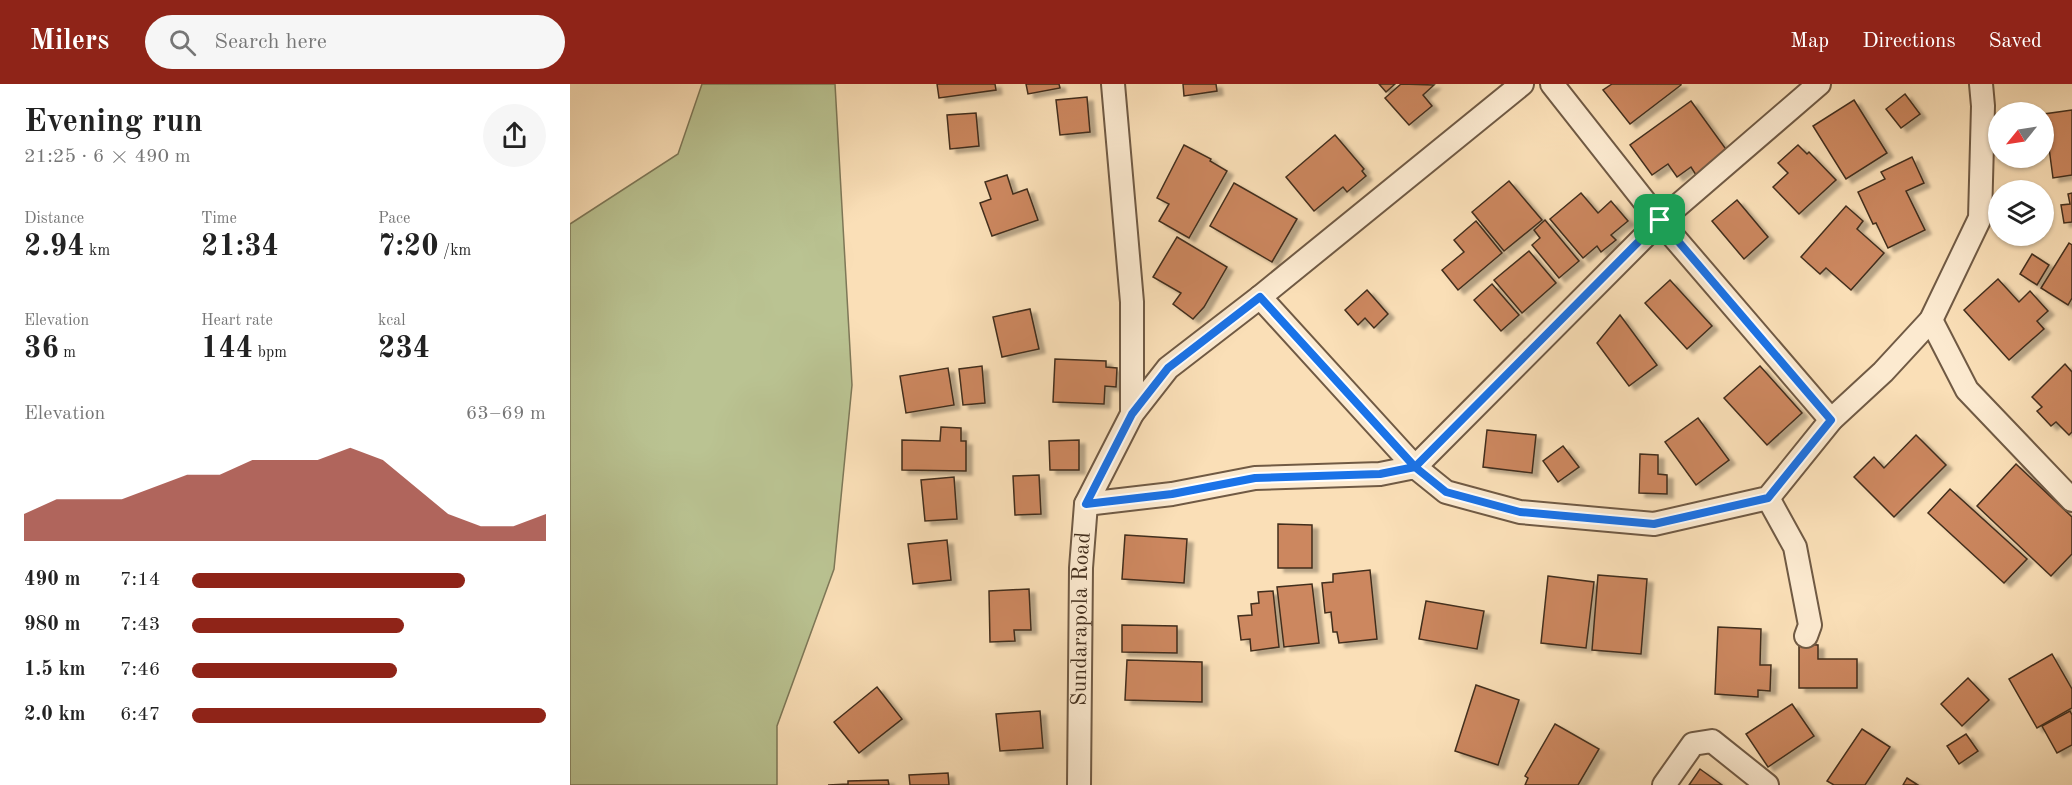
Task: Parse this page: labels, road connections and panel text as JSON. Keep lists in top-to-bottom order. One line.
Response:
{"streets":{"street":["Sundarapola Road"]},"north":"bottom left","page":{"header":"Milers","search":"Search here","nav":["Map","Directions","Saved"],"heading":["Evening run","21:25 · 6 × 490 m"],"stats":[["Distance","2.94 km"],["Time","21:34"],["Pace","7:20 /km"],["Elevation","36 m"],["Heart rate","144 bpm"],["kcal","234"]],"chart":["Elevation","63–69 m"],"list":[{"name":"490 m","note":"7:14"},{"name":"980 m","note":"7:43"},{"name":"1.5 km","note":"7:46"},{"name":"2.0 km","note":"6:47"}]}}
